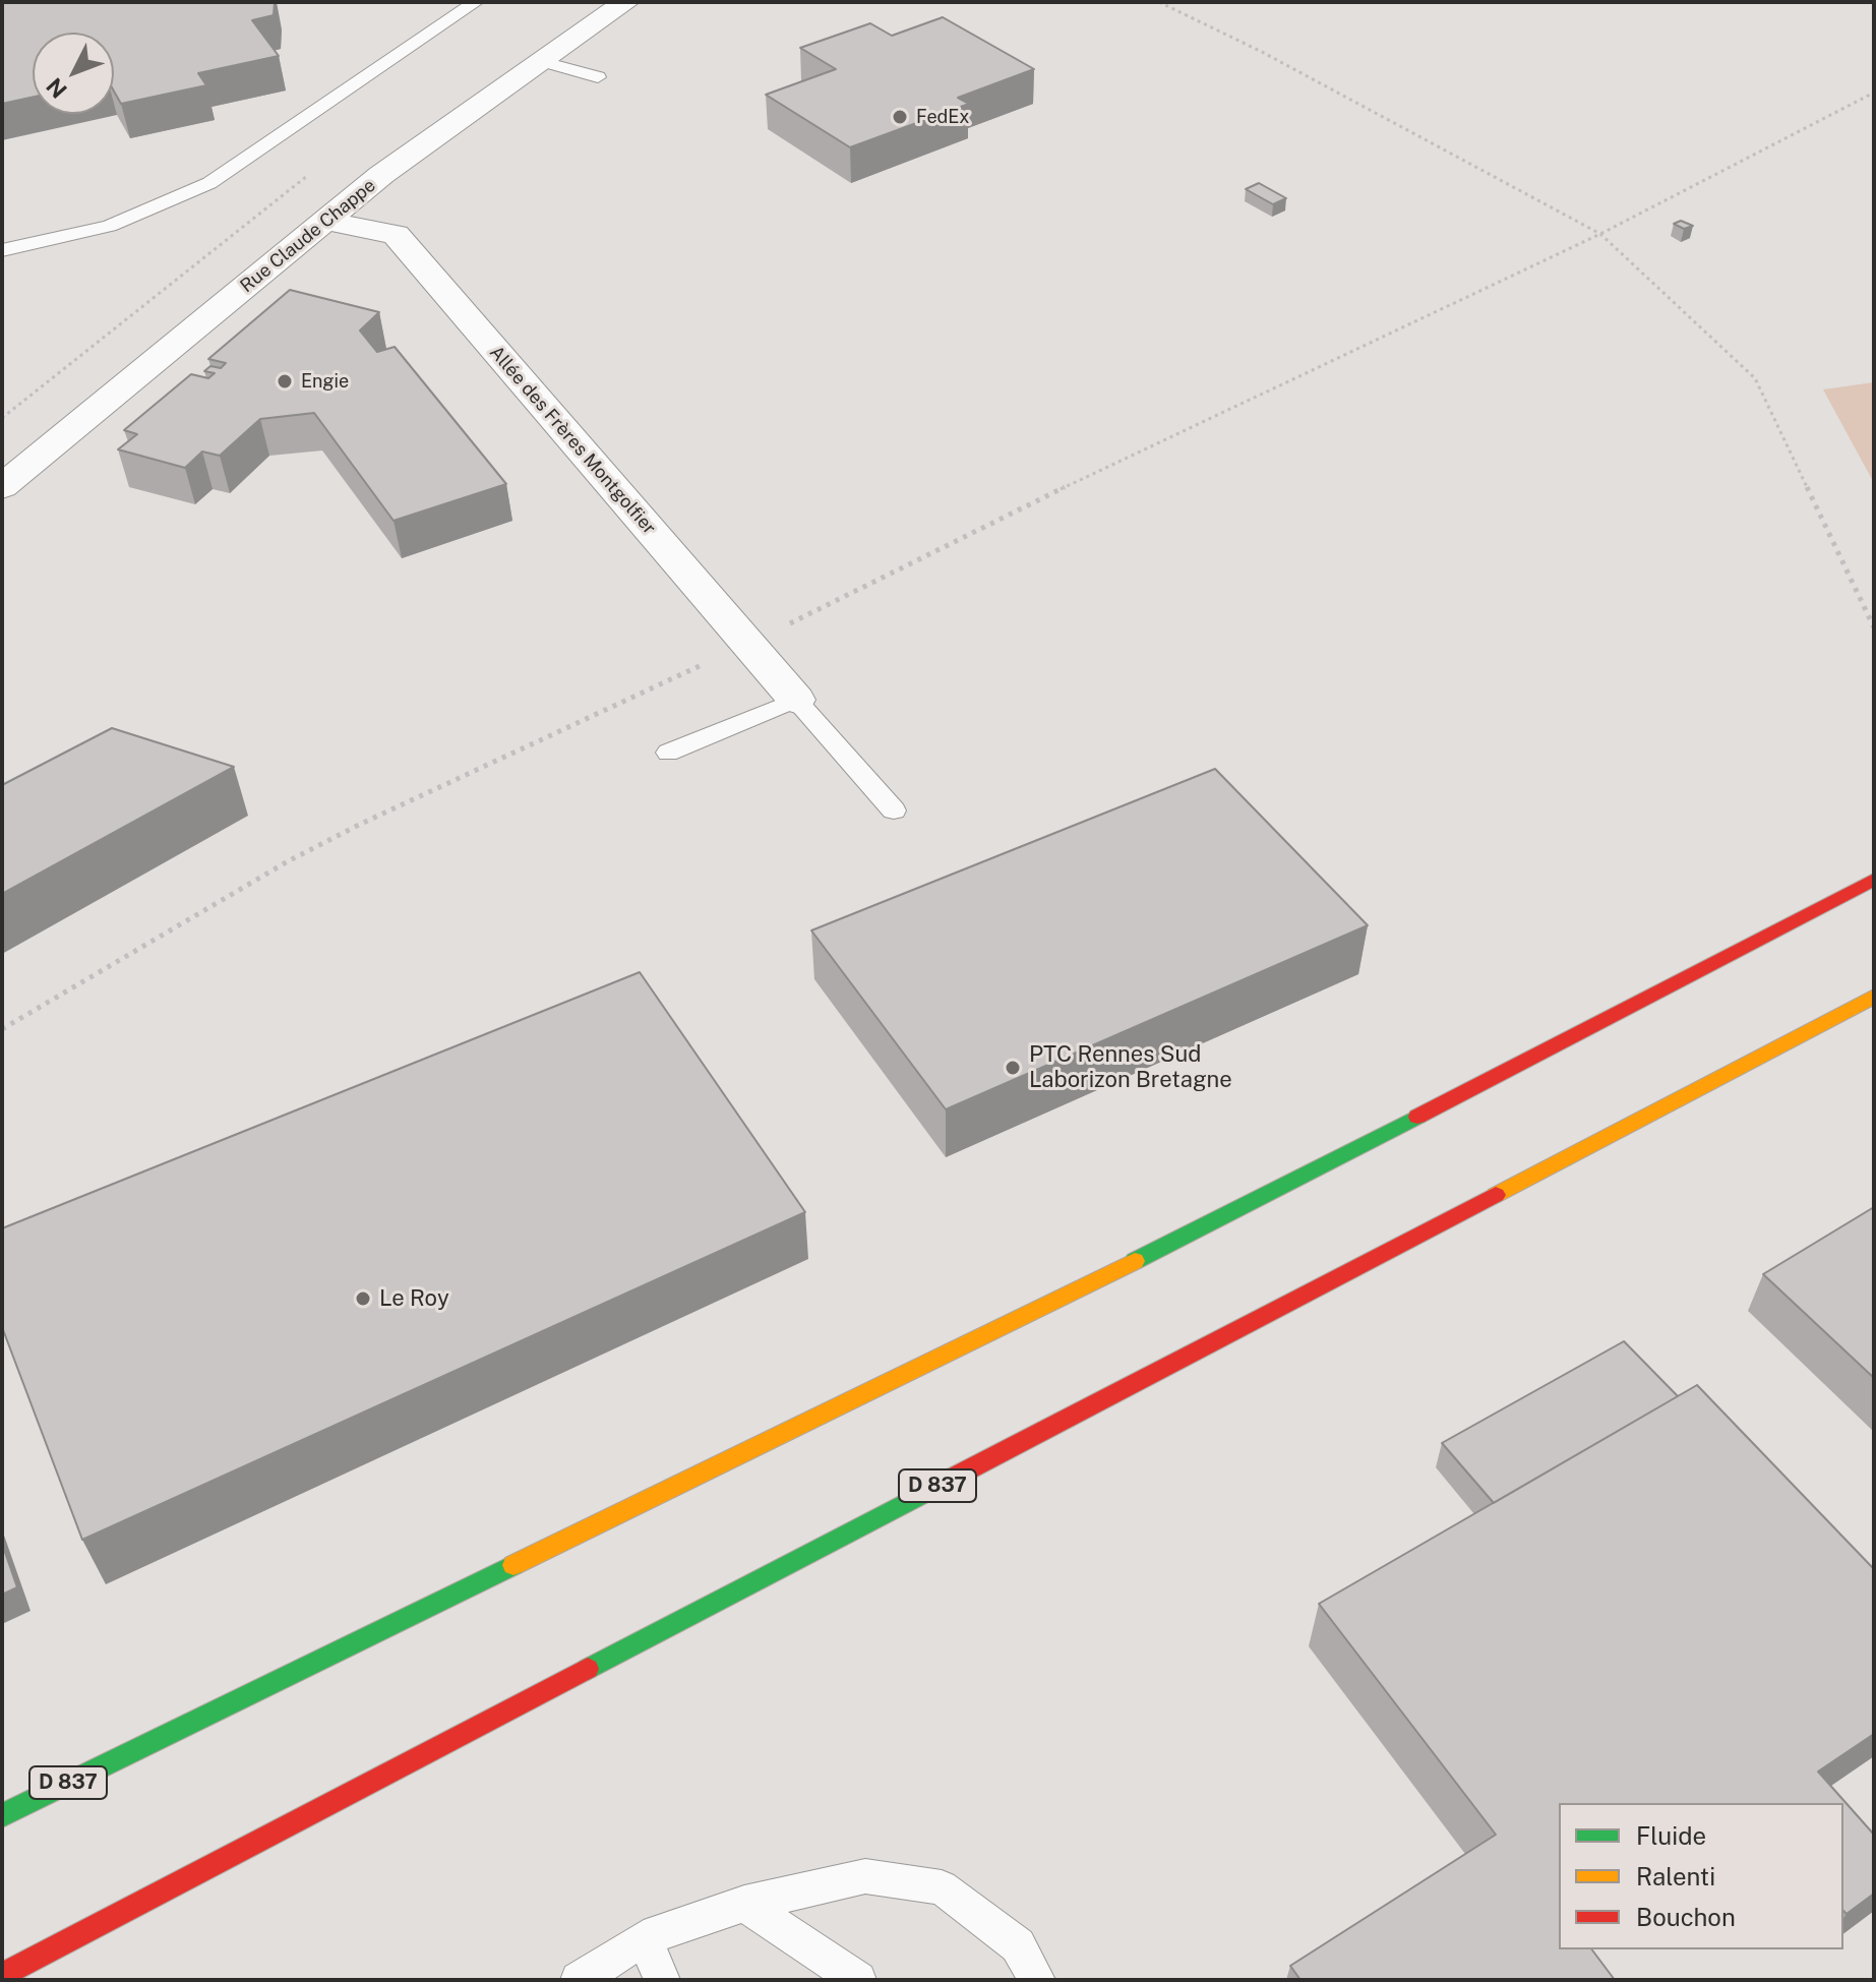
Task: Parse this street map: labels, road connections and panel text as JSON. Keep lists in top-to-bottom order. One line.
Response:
{"streets":{"main road":["D 837"],"street":["Rue Claude Chappe","Allée des Frères Montgolfier"]},"crossings":[["Rue Claude Chappe","Allée des Frères Montgolfier"]],"places":["FedEx","Engie","PTC Rennes Sud Laborizon Bretagne","Le Roy"],"legend":["Fluide","Ralenti","Bouchon"],"north":"bottom left"}
